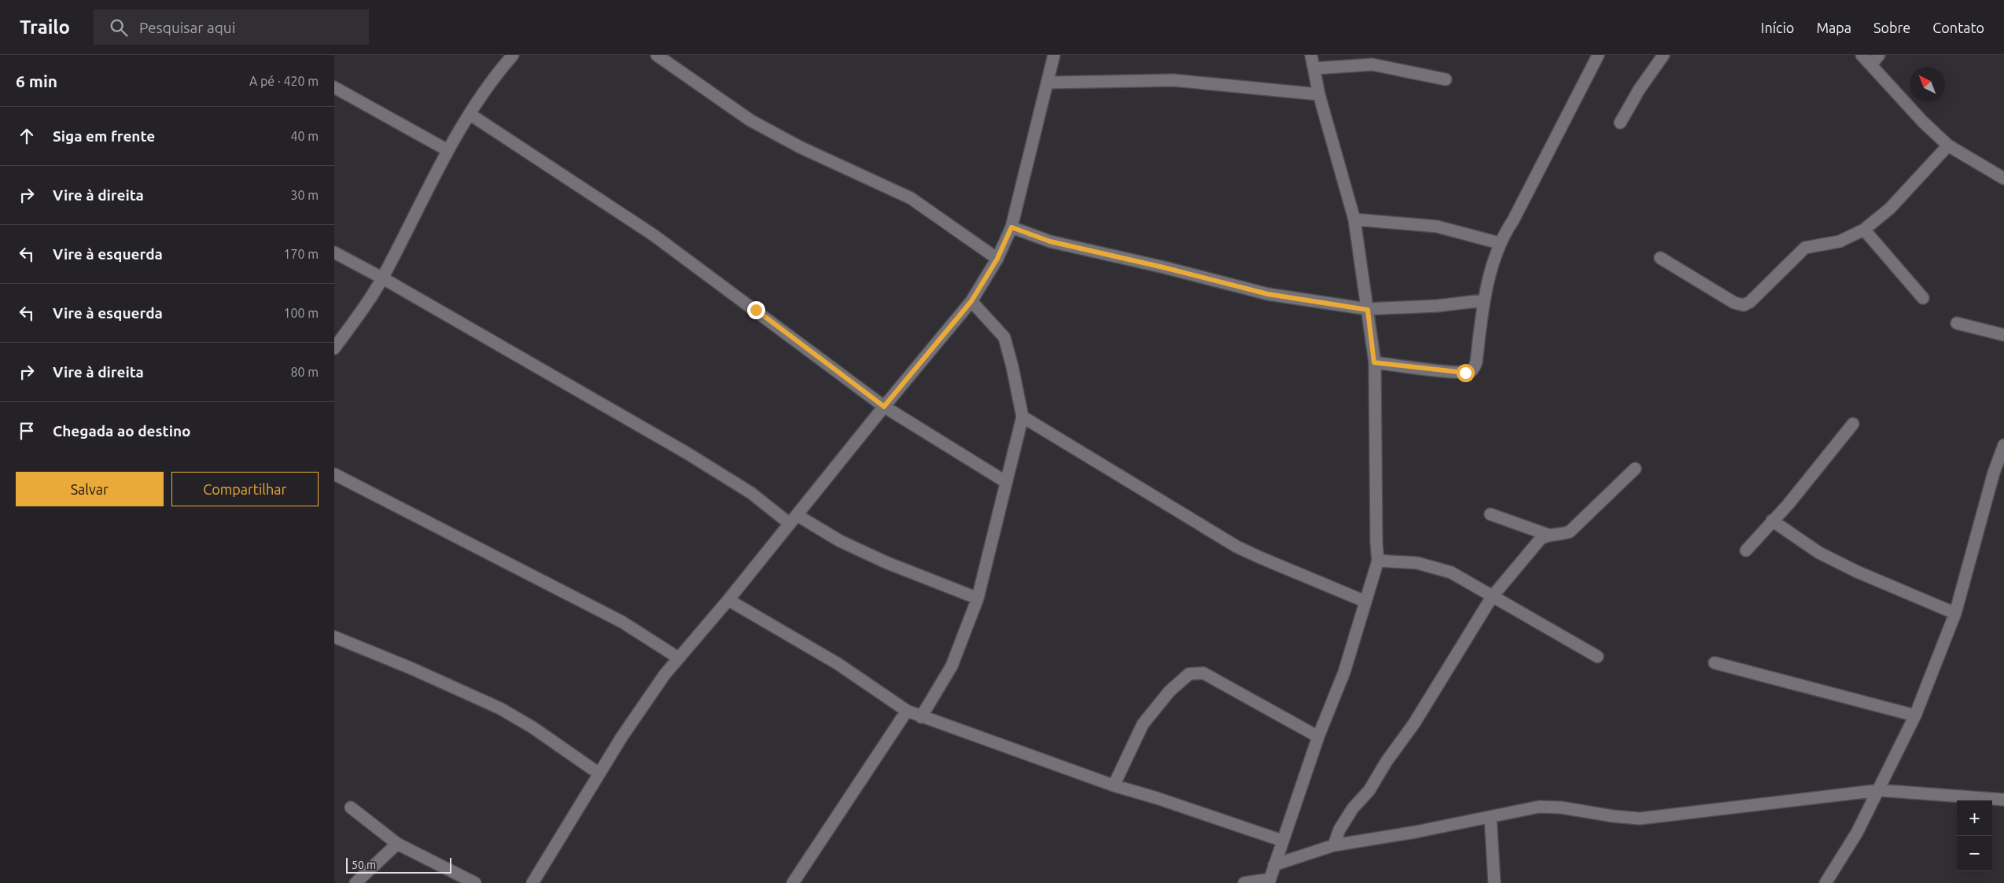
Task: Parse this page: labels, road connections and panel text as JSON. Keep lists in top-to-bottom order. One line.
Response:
{"scale_bar":"50 m","north":"top left","page":{"header":"Trailo","search":"Pesquisar aqui","nav":["Início","Mapa","Sobre","Contato"],"heading":["6 min","A pé · 420 m"],"list":[["Siga em frente","40 m"],["Vire à direita","30 m"],["Vire à esquerda","170 m"],["Vire à esquerda","100 m"],["Vire à direita","80 m"],"Chegada ao destino"],"buttons":["Salvar","Compartilhar"],"map_buttons":["+","−"],"scale":"50 m"}}
